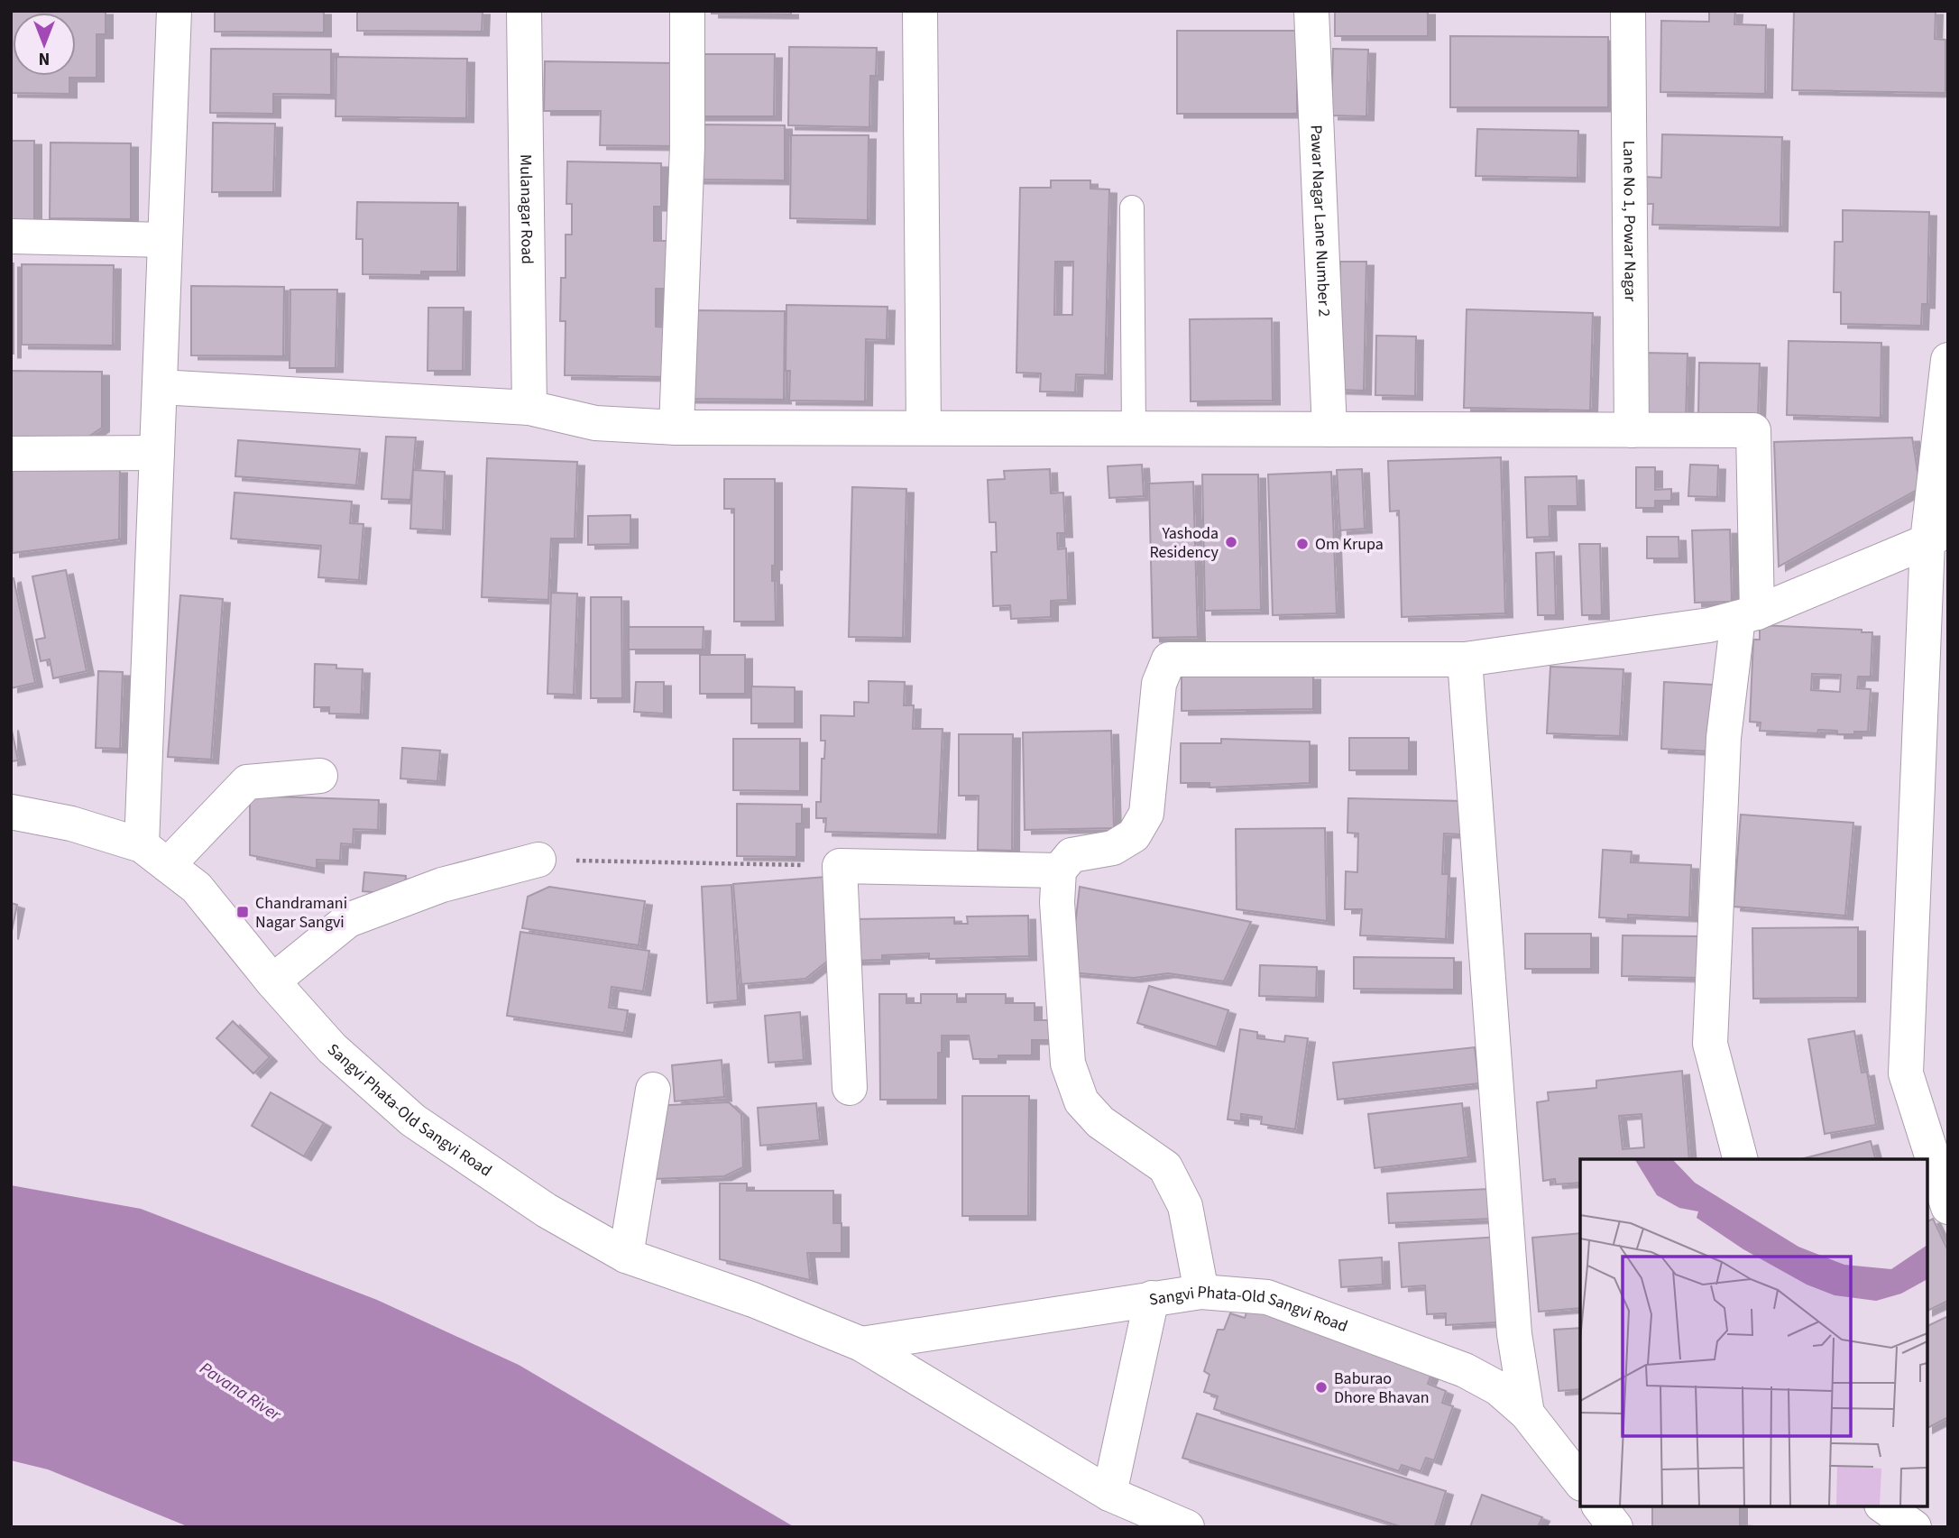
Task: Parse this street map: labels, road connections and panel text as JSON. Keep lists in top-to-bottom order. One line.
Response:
{"streets":{"street":["Mulanagar Road","Pawar Nagar Lane Number 2","Lane No 1, Powar Nagar","Sangvi Phata-Old Sangvi Road"]},"water":["Pavana River"],"places":{"other":["Yashoda Residency","Om Krupa","Baburao Dhore Bhavan"],"transit":["Chandramani Nagar Sangvi"]},"north":"bottom"}
